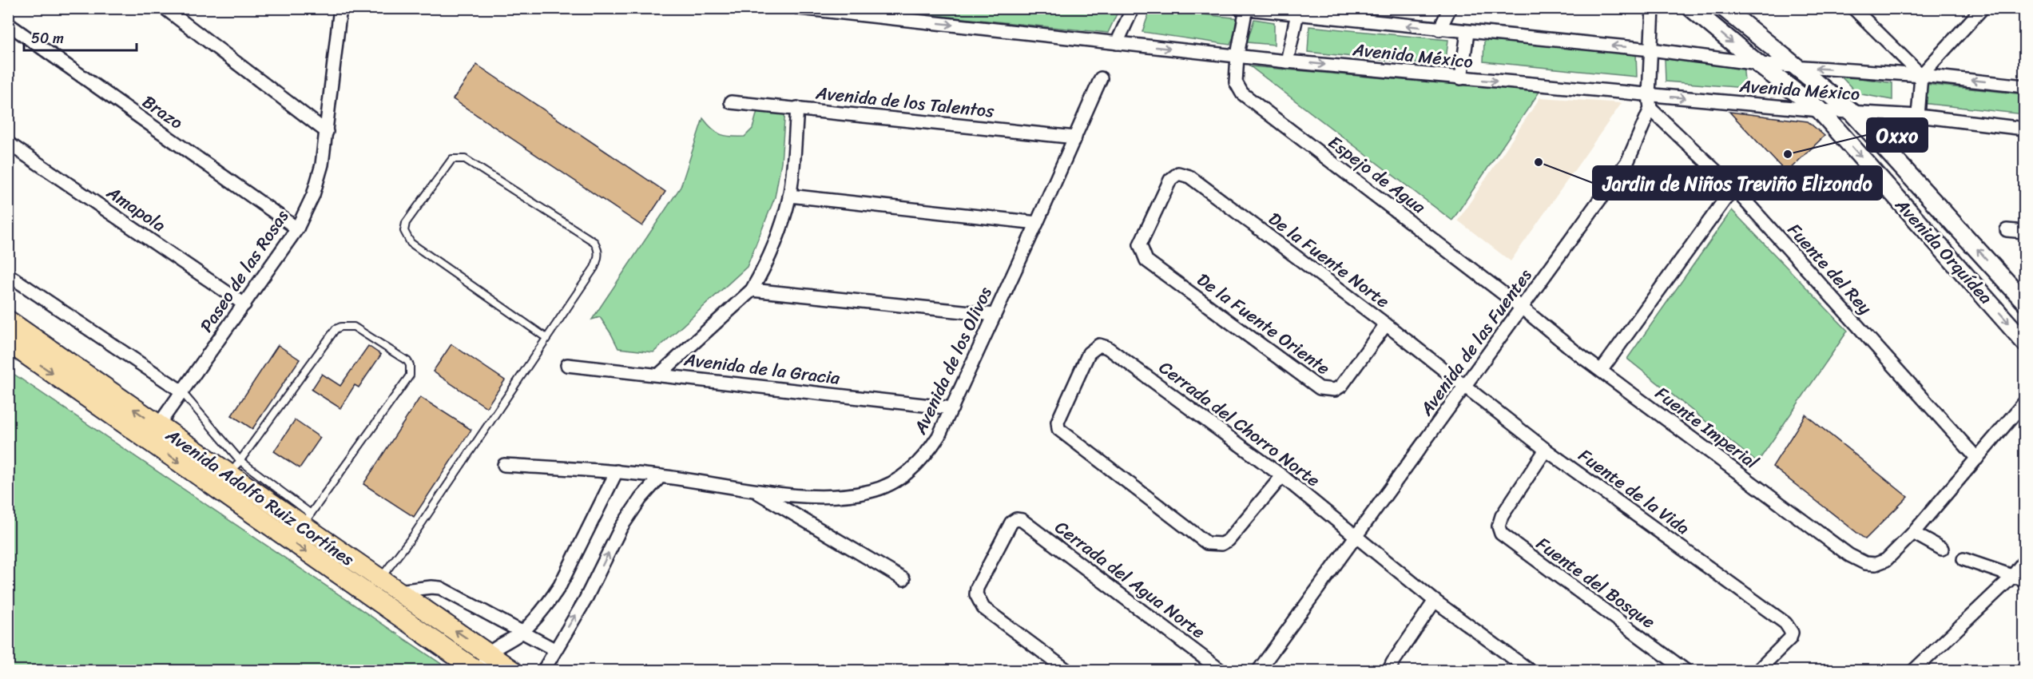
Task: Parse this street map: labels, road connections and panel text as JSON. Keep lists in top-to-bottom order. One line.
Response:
{"streets":{"main road":["Avenida Adolfo Ruiz Cortínes"],"street":["Avenida México","Avenida de los Talentos","Brazo","Espejo de Agua","Amapola","Avenida Orquídea","De la Fuente Norte","Fuente del Rey","Paseo de las Rosas","De la Fuente Oriente","Avenida de las Fuentes","Avenida de los Olivos","Avenida de la Gracia","Cerrada del Chorro Norte","Fuente Imperial","Fuente de la Vida","Cerrada del Agua Norte","Fuente del Bosque"]},"crossings":[["Avenida México","Espejo de Agua"],["Avenida México","Avenida Orquídea"],["Avenida de los Talentos","Avenida de los Olivos"],["Brazo","Paseo de las Rosas"],["Espejo de Agua","Avenida de las Fuentes"],["Espejo de Agua","Fuente Imperial"],["Amapola","Paseo de las Rosas"],["De la Fuente Norte","De la Fuente Oriente"],["De la Fuente Norte","Avenida de las Fuentes"],["De la Fuente Norte","Fuente de la Vida"],["Fuente del Rey","Avenida de las Fuentes"],["Paseo de las Rosas","Avenida Adolfo Ruiz Cortínes"],["Avenida de las Fuentes","Cerrada del Chorro Norte"],["Avenida de las Fuentes","Fuente Imperial"],["Avenida de las Fuentes","Fuente de la Vida"],["Avenida de los Olivos","Avenida de la Gracia"],["Fuente de la Vida","Fuente del Bosque"]],"places":["Oxxo","Jardin de Niños Treviño Elizondo"],"scale_bar":"50 m"}
